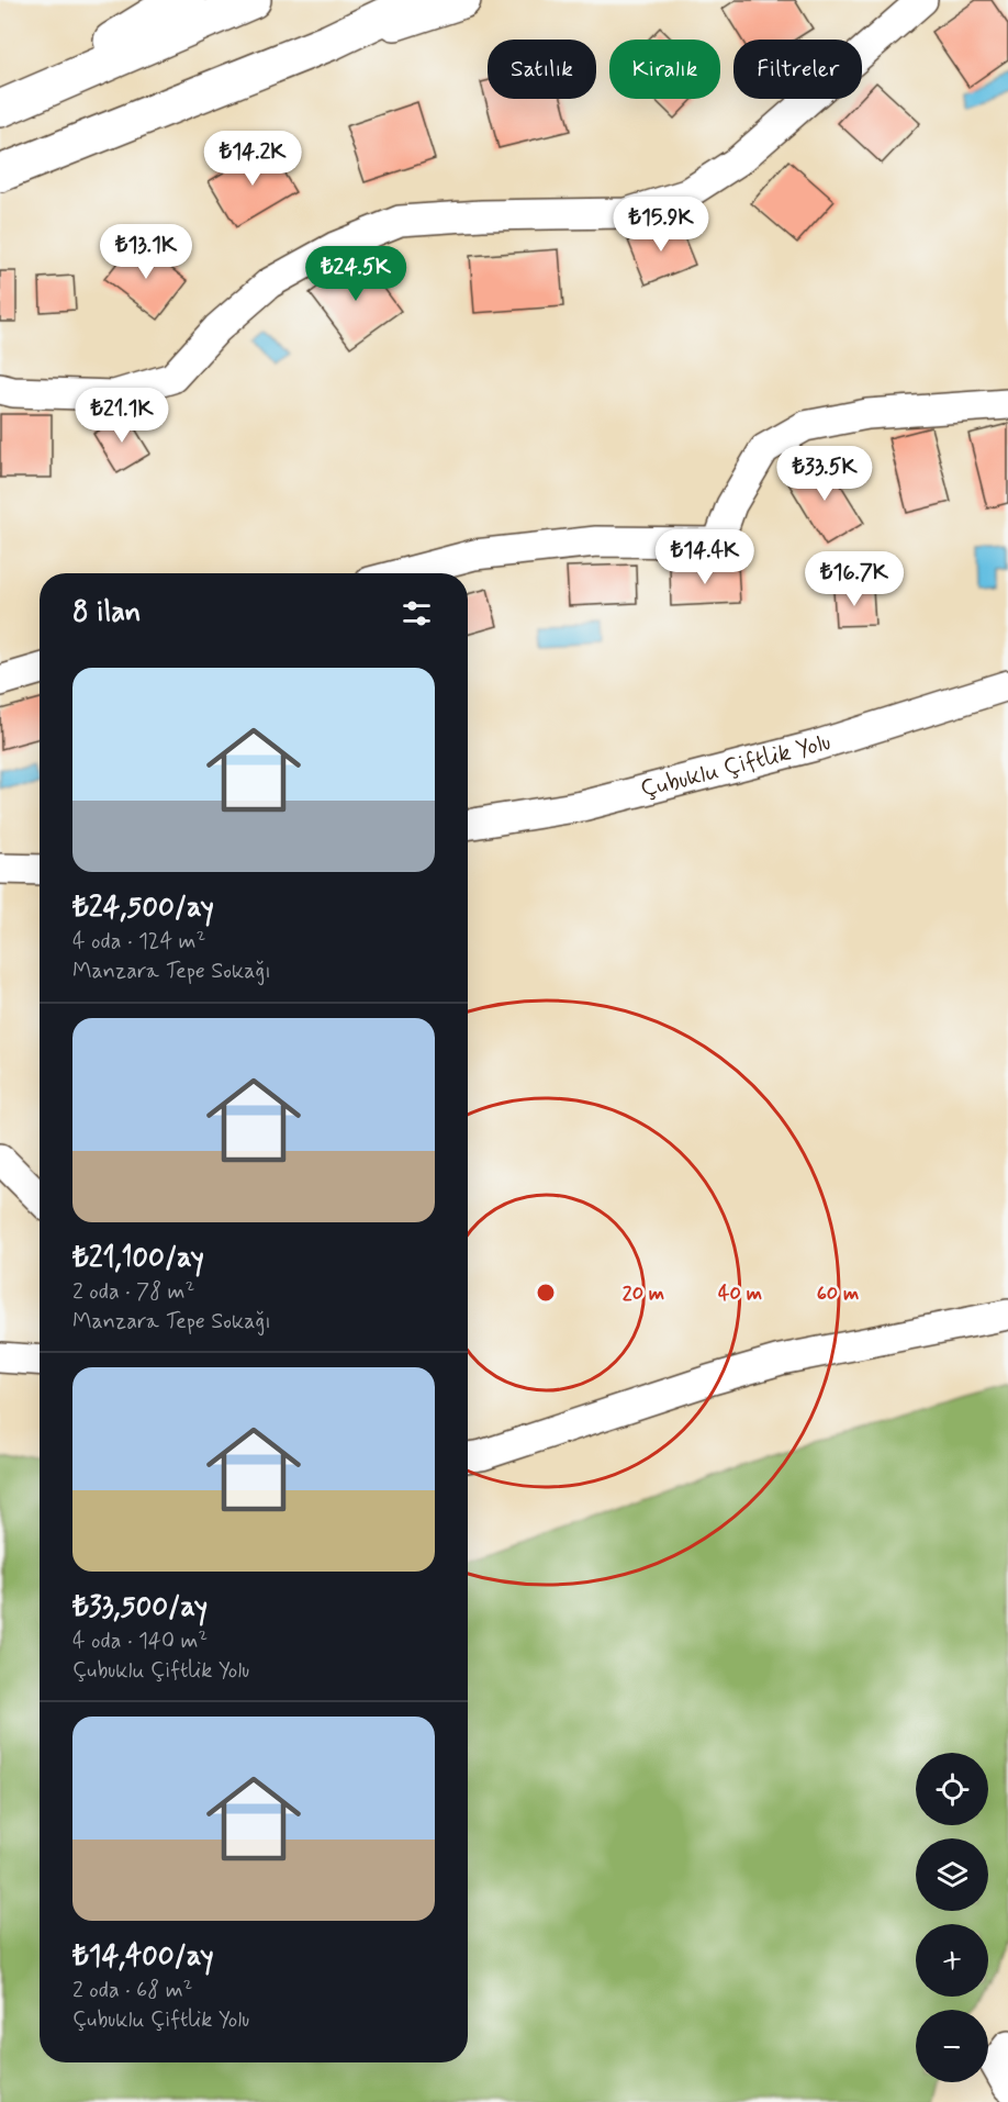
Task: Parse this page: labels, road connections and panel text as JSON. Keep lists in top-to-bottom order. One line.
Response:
{"streets":{"street":["Çubuklu Çiftlik Yolu"]},"page":{"chip":["Satılık","Kiralık","Filtreler"],"price":["₺14.2K","₺15.9K","₺13.1K","₺24.5K","₺21.1K","₺33.5K","₺14.4K","₺16.7K"],"heading":"8 ilan","list":[{"name":"₺24,500/ay","note":"4 oda · 124 m² · Manzara Tepe Sokağı"},{"name":"₺21,100/ay","note":"2 oda · 78 m² · Manzara Tepe Sokağı"},{"name":"₺33,500/ay","note":"4 oda · 140 m² · Çubuklu Çiftlik Yolu"},{"name":"₺14,400/ay","note":"2 oda · 68 m² · Çubuklu Çiftlik Yolu"}],"map_buttons":["+","−"]},"rings":["20 m","40 m","60 m"]}
